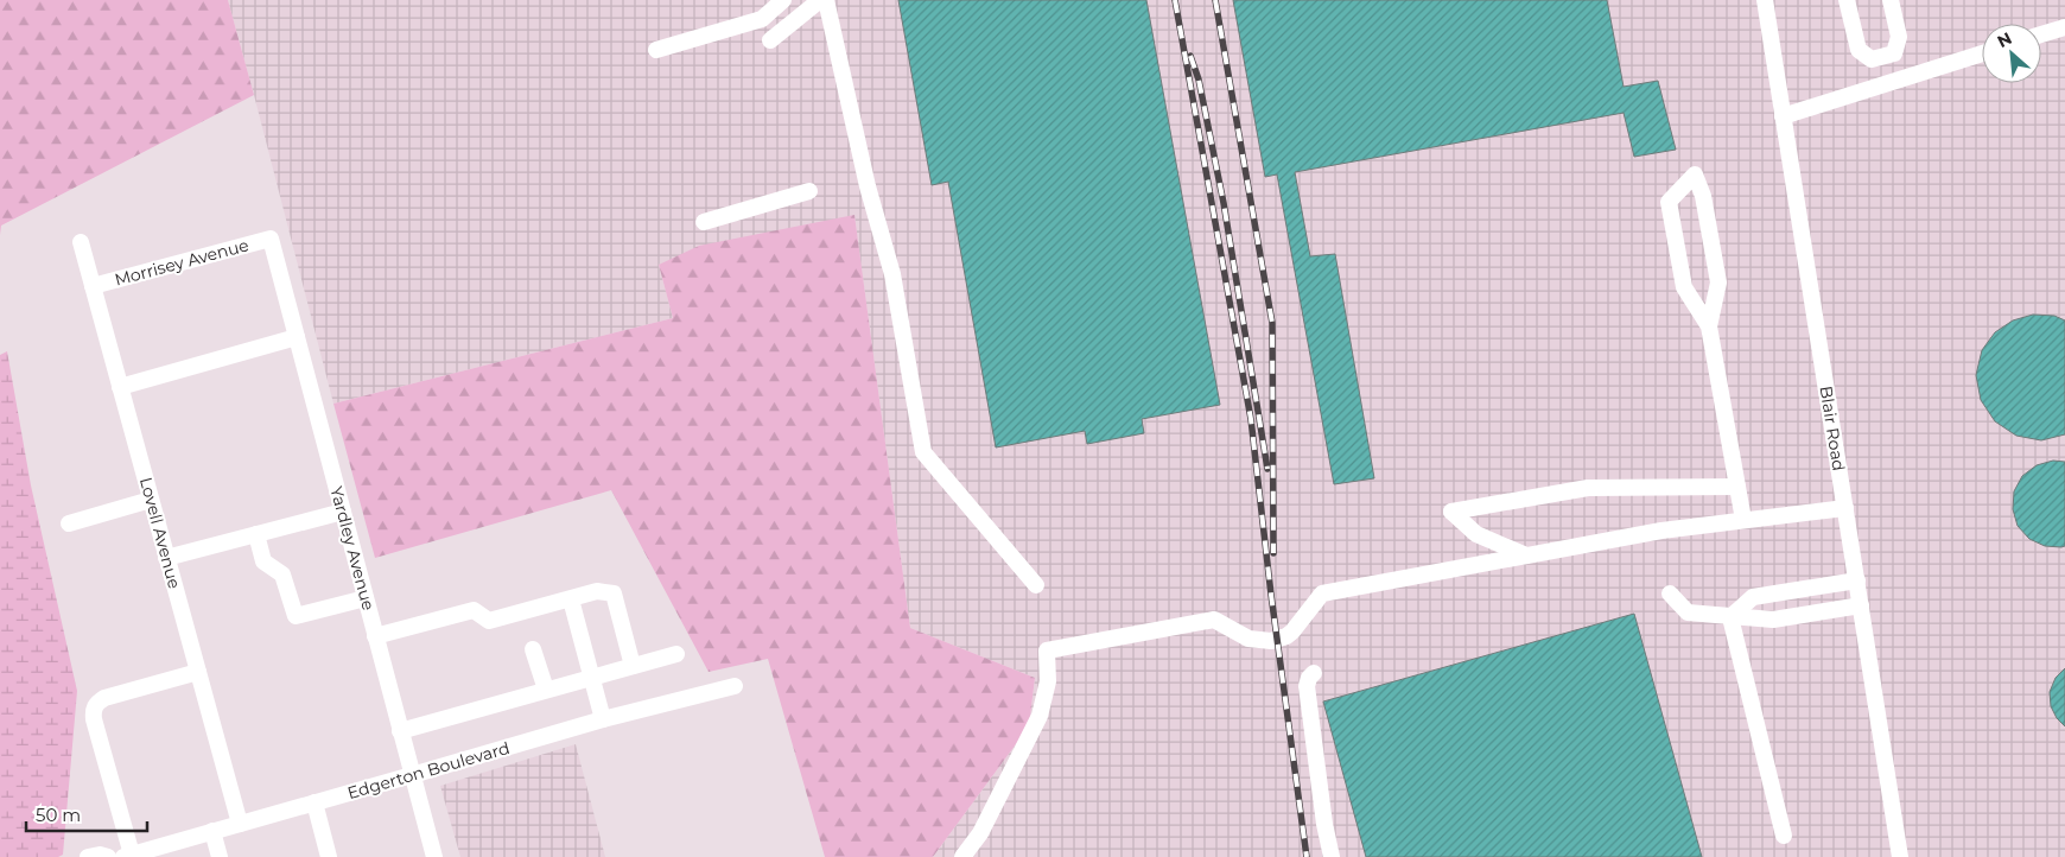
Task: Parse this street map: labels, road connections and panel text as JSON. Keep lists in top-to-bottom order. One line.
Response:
{"streets":{"street":["Morrisey Avenue","Blair Road","Lovell Avenue","Yardley Avenue","Edgerton Boulevard"]},"crossings":[["Morrisey Avenue","Lovell Avenue"],["Morrisey Avenue","Yardley Avenue"],["Lovell Avenue","Edgerton Boulevard"],["Yardley Avenue","Edgerton Boulevard"]],"scale_bar":"50 m","north":"top left"}
